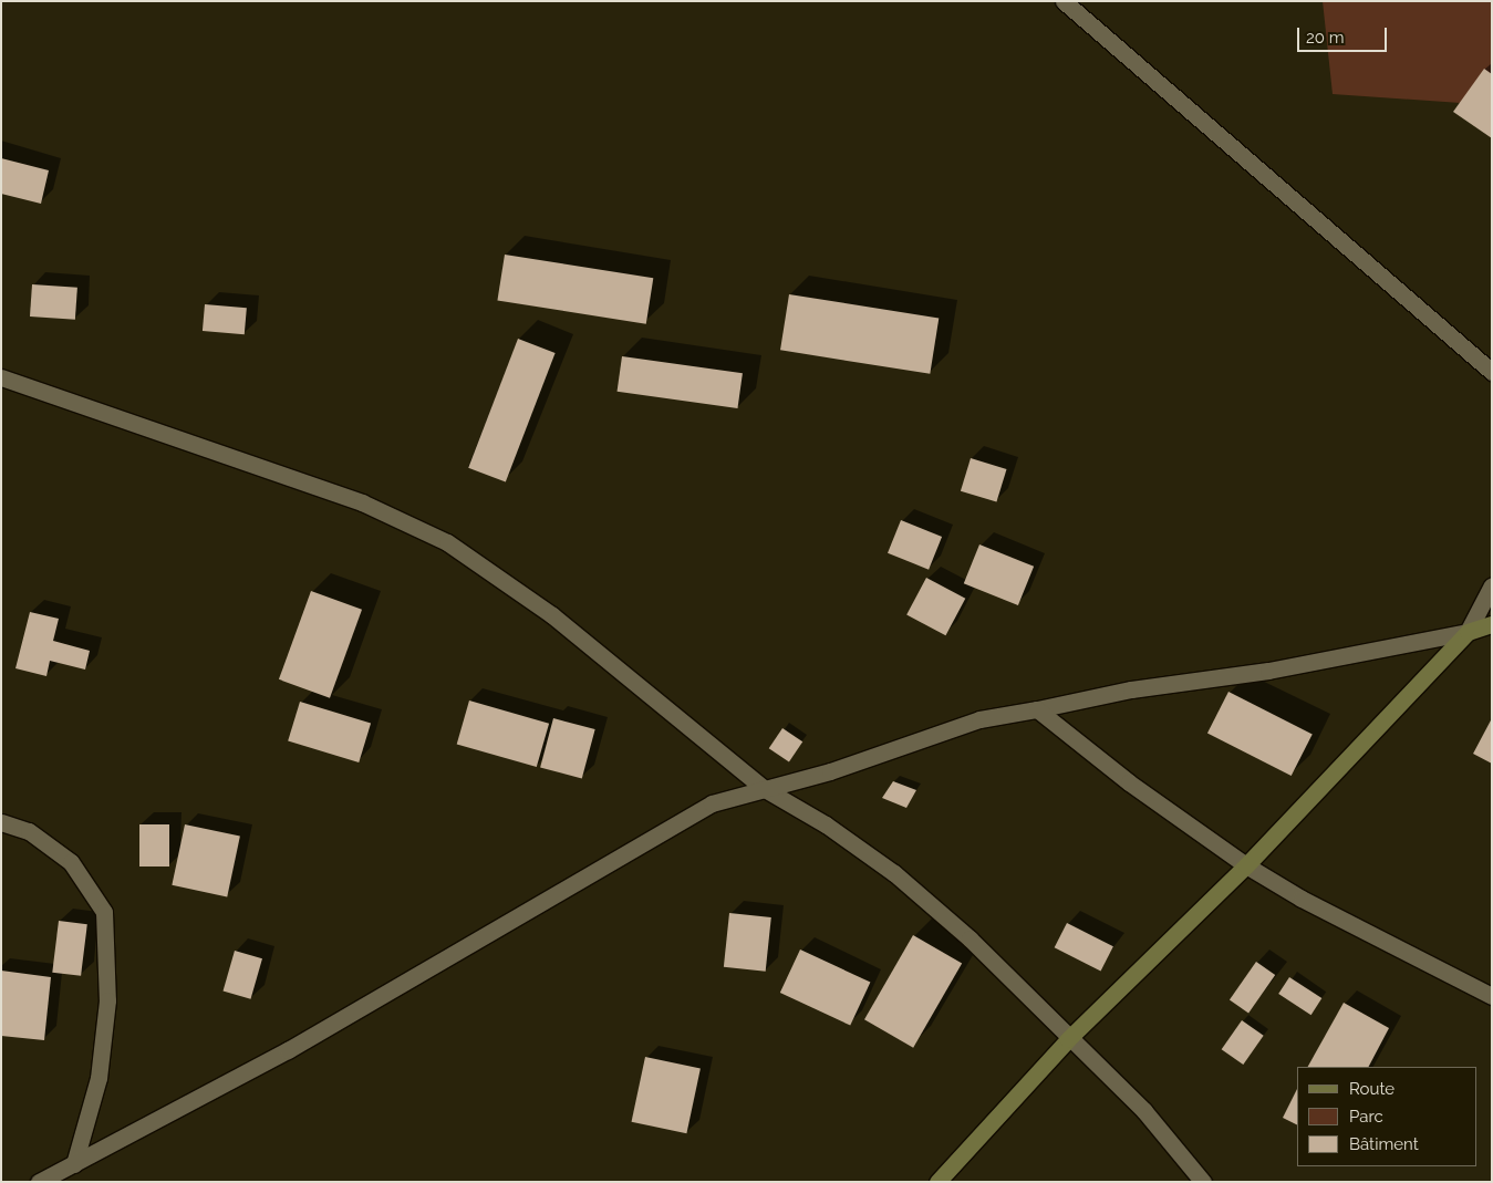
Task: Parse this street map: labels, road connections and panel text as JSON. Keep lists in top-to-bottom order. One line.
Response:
{"legend":["Route","Parc","Bâtiment"],"scale_bar":"20 m"}
